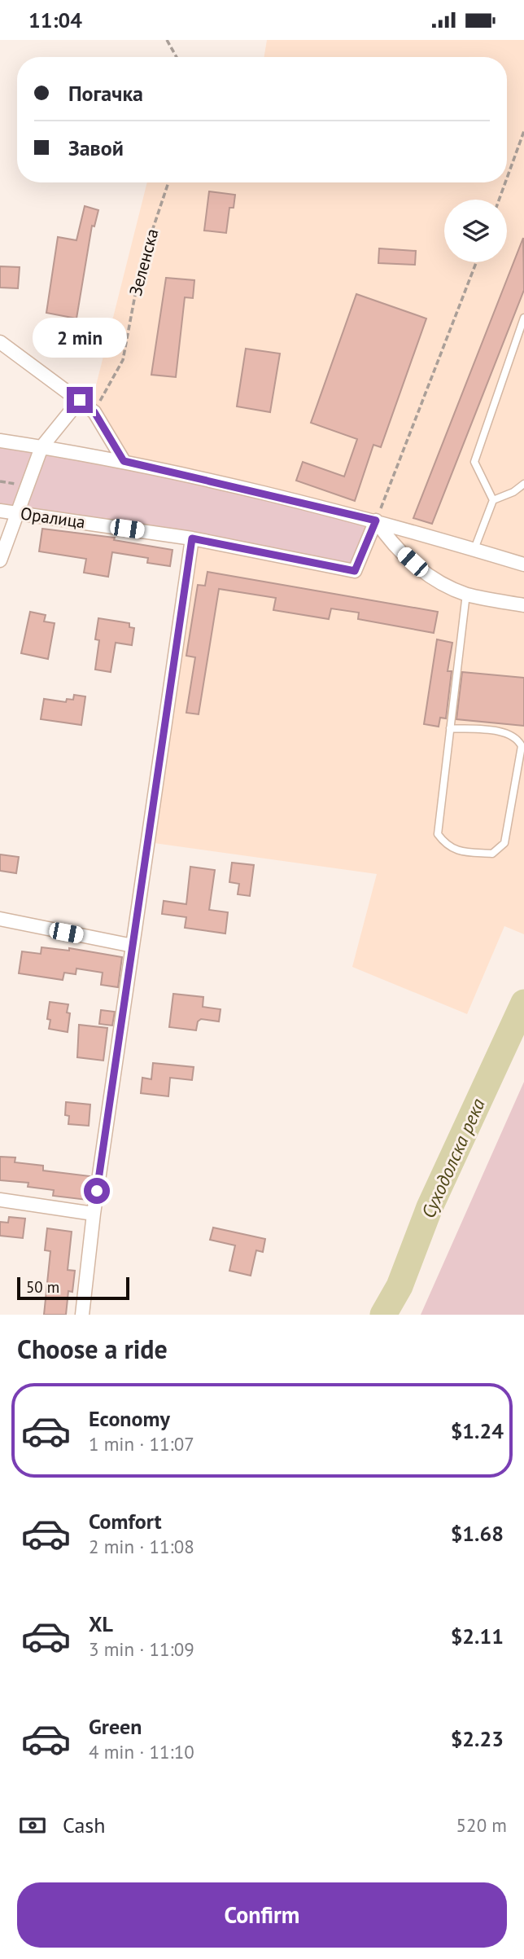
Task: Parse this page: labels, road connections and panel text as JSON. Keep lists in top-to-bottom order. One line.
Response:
{"streets":{"street":["Оралица"],"path":["Зеленска"]},"water":["Суходолска река"],"scale_bar":"50 m","page":{"status":"11:04","banner":["Погачка","Завой"],"bubble":"2 min","scale":"50 m","heading":"Choose a ride","list":[{"name":"Economy","note":"1 min · 11:07","value":"$1.24"},{"name":"Comfort","note":"2 min · 11:08","value":"$1.68"},{"name":"XL","note":"3 min · 11:09","value":"$2.11"},{"name":"Green","note":"4 min · 11:10","value":"$2.23"}],"pay":["Cash","520 m"],"buttons":"Confirm"}}
